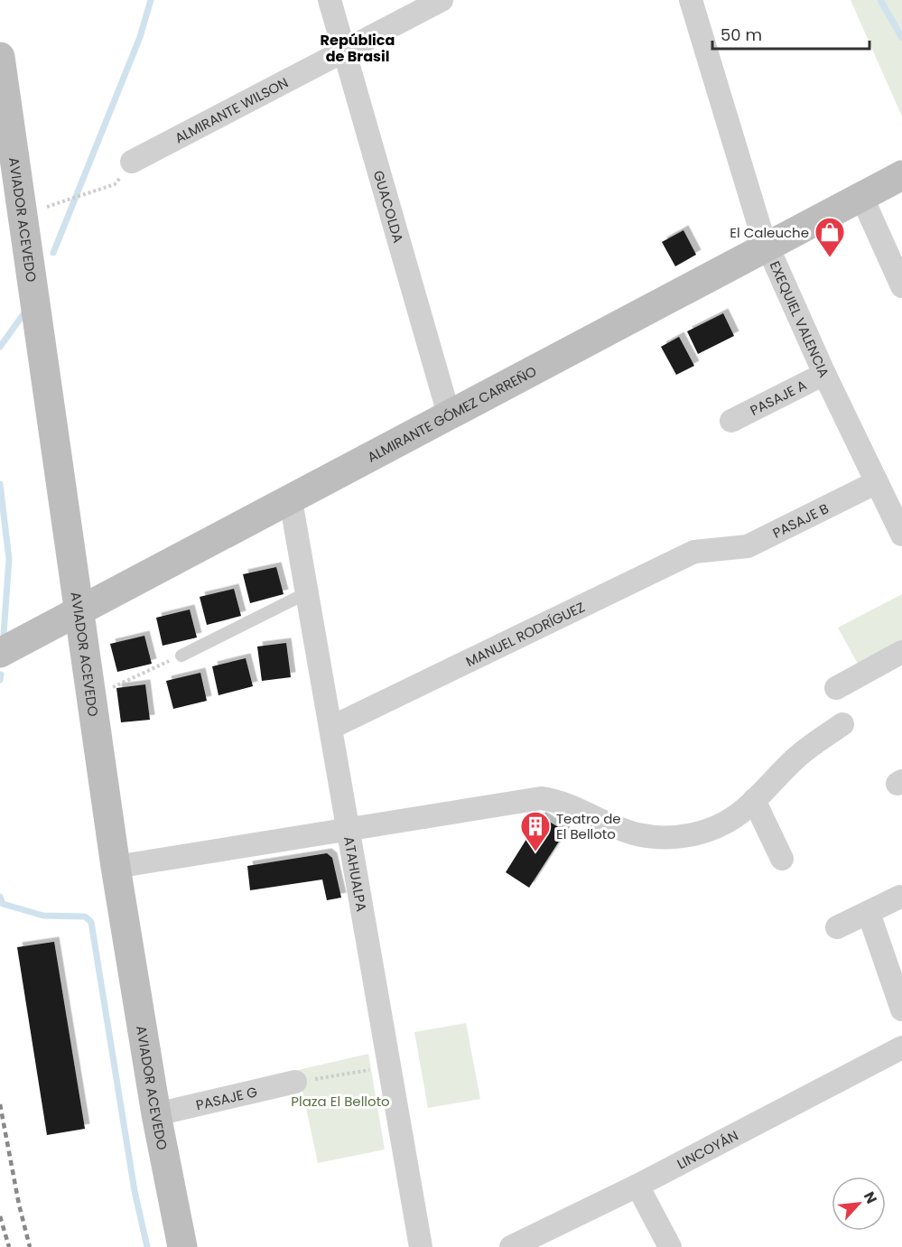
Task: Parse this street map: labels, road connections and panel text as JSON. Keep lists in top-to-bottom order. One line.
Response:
{"streets":{"main road":["AVIADOR ACEVEDO","ALMIRANTE GÓMEZ CARREÑO"],"street":["ALMIRANTE WILSON","GUACOLDA","EXEQUIEL VALENCIA","PASAJE A","PASAJE B","MANUEL RODRÍGUEZ","ATAHUALPA","PASAJE G","LINCOYÁN"]},"crossings":[["ALMIRANTE WILSON","GUACOLDA"],["GUACOLDA","ALMIRANTE GÓMEZ CARREÑO"],["AVIADOR ACEVEDO","ALMIRANTE GÓMEZ CARREÑO"],["AVIADOR ACEVEDO","PASAJE G"],["EXEQUIEL VALENCIA","PASAJE A"],["EXEQUIEL VALENCIA","ALMIRANTE GÓMEZ CARREÑO"],["EXEQUIEL VALENCIA","PASAJE B"],["ALMIRANTE GÓMEZ CARREÑO","ATAHUALPA"],["PASAJE B","MANUEL RODRÍGUEZ"],["MANUEL RODRÍGUEZ","ATAHUALPA"]],"districts":["República de Brasil"],"parks":["Plaza El Belloto"],"places":{"shop":["El Caleuche"],"building":["Teatro de El Belloto"]},"scale_bar":"50 m","north":"top right"}
